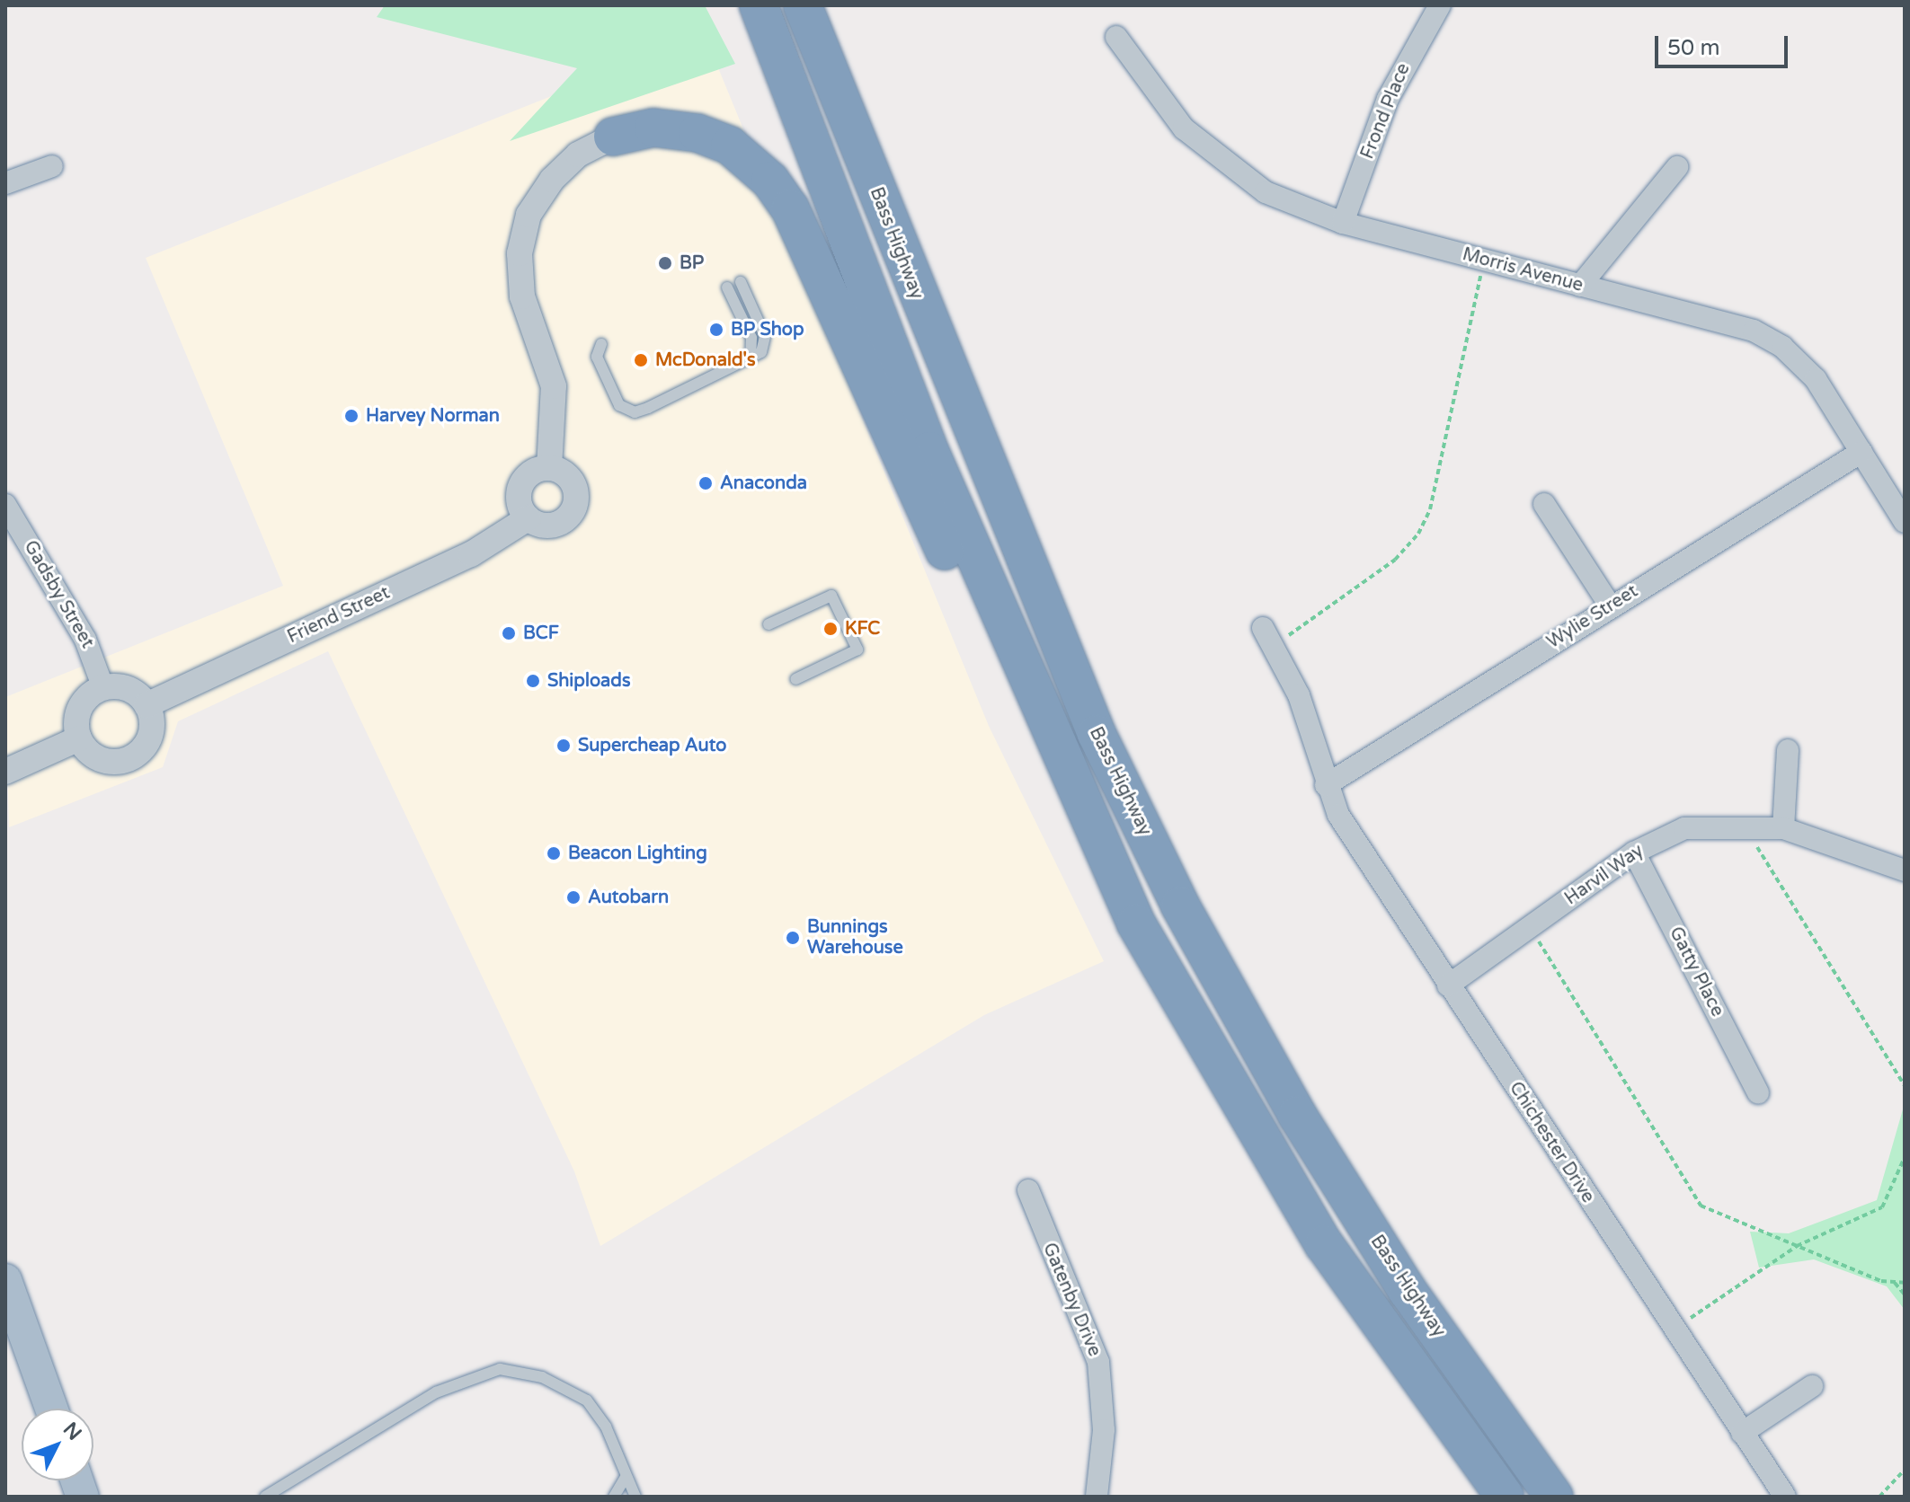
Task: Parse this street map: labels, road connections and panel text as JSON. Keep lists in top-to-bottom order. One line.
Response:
{"streets":{"highway":["Bass Highway"],"street":["Frond Place","Morris Avenue","Gadsby Street","Friend Street","Wylie Street","Harvil Way","Gatty Place","Chichester Drive","Gatenby Drive"]},"crossings":[["Frond Place","Morris Avenue"],["Morris Avenue","Wylie Street"],["Gadsby Street","Friend Street"],["Wylie Street","Chichester Drive"],["Harvil Way","Gatty Place"],["Harvil Way","Chichester Drive"]],"places":["BP","BP Shop","McDonald's","Harvey Norman","Anaconda","KFC","BCF","Shiploads","Supercheap Auto","Beacon Lighting","Autobarn","Bunnings Warehouse"],"scale_bar":"50 m","north":"top right"}
